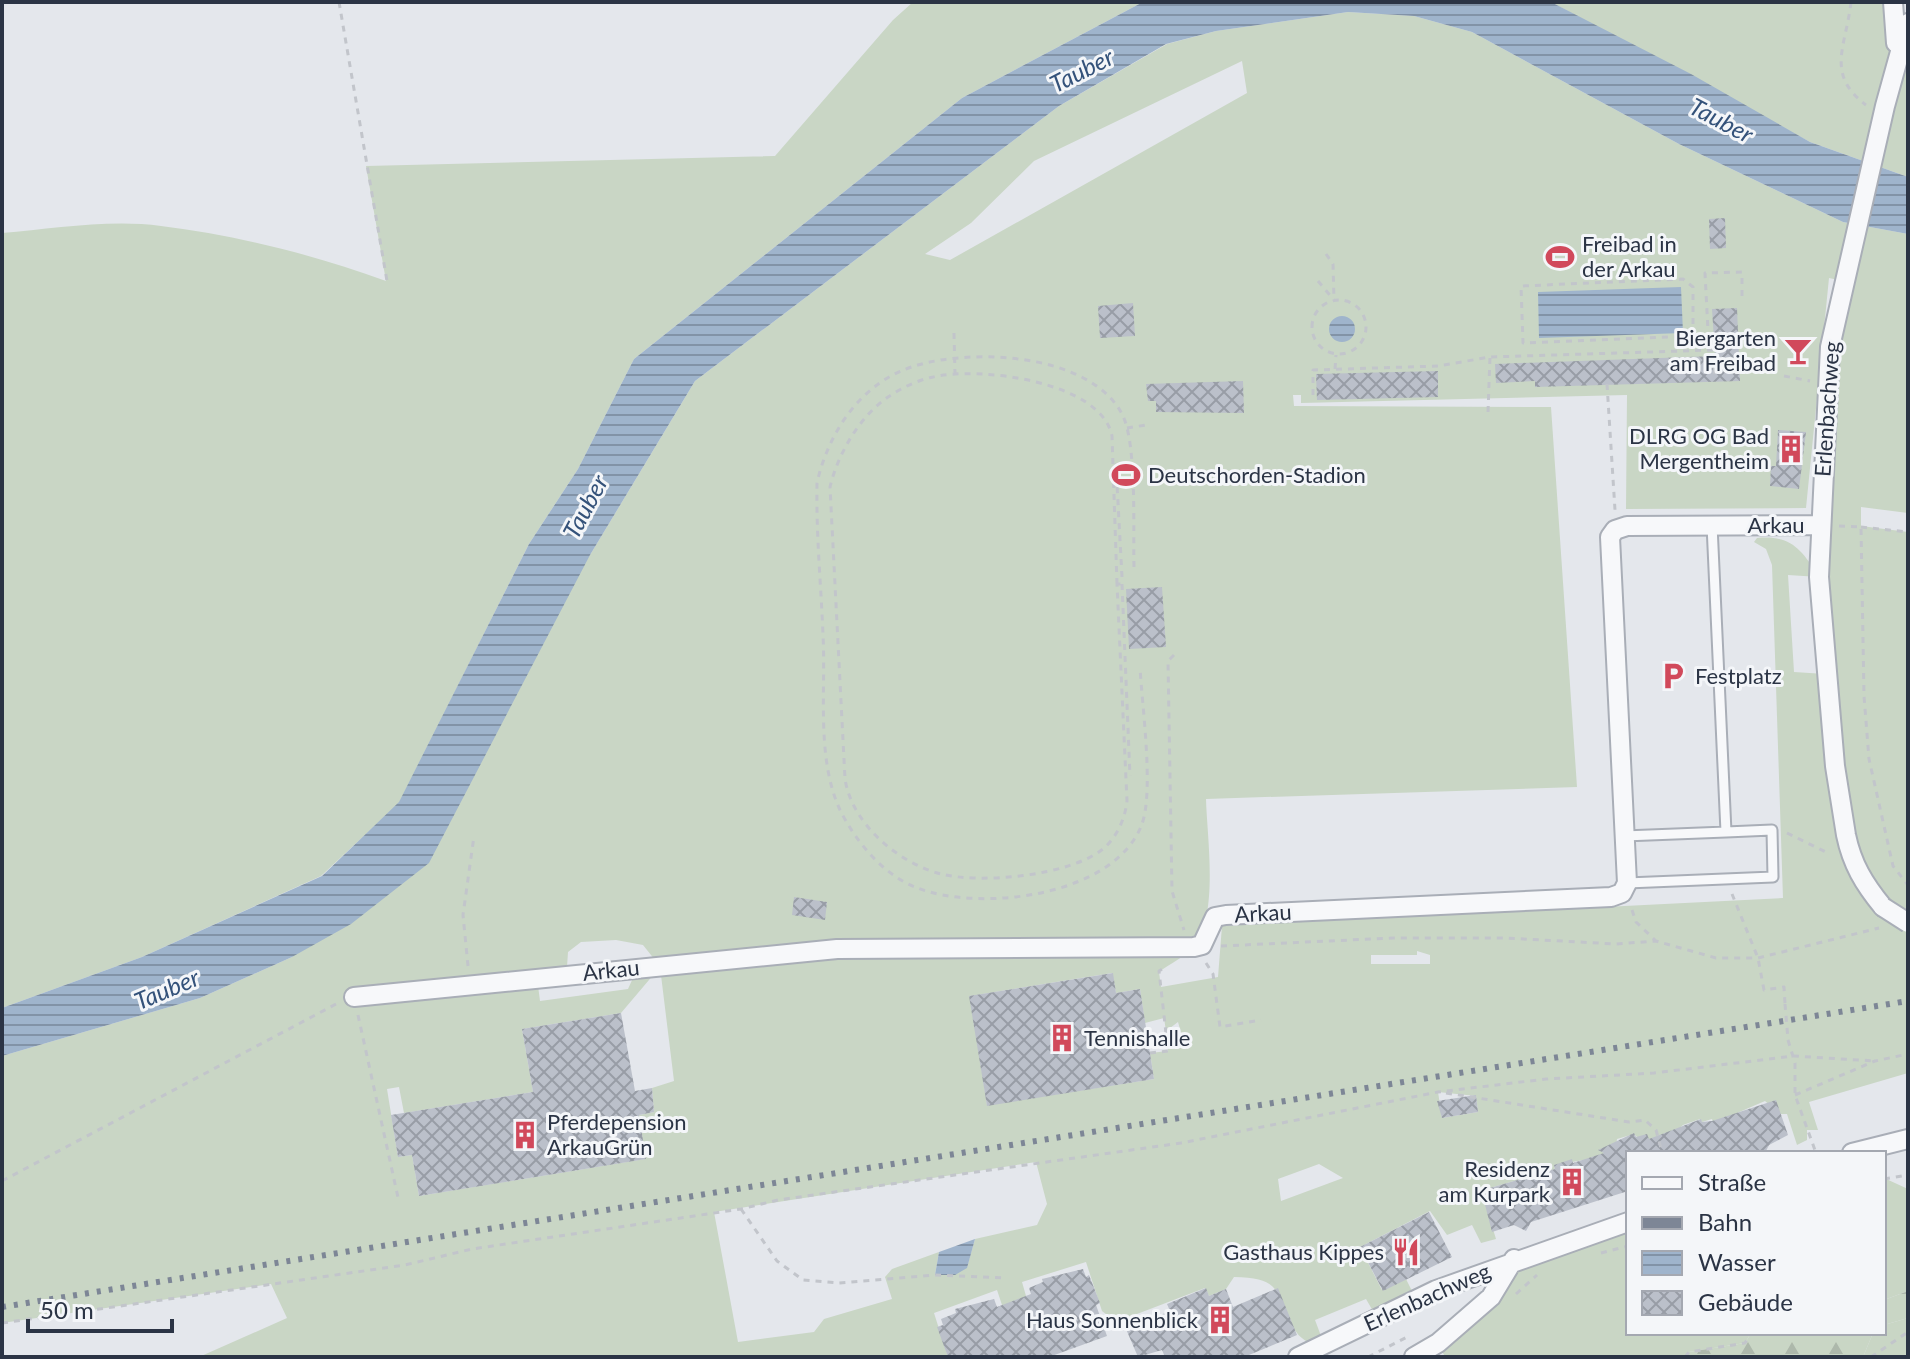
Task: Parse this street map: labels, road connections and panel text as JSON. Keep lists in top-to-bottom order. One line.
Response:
{"streets":{"street":["Erlenbachweg","Arkau"]},"crossings":[["Erlenbachweg","Arkau"]],"water":["Tauber"],"places":{"sports":["Freibad in der Arkau","Deutschorden-Stadion"],"bar":["Biergarten am Freibad"],"building":["DLRG OG Bad Mergentheim","Tennishalle","Pferdepension ArkauGrün","Residenz am Kurpark","Haus Sonnenblick"],"parking":["Festplatz"],"restaurant":["Gasthaus Kippes"]},"legend":["Straße","Bahn","Wasser","Gebäude"],"scale_bar":"50 m"}
